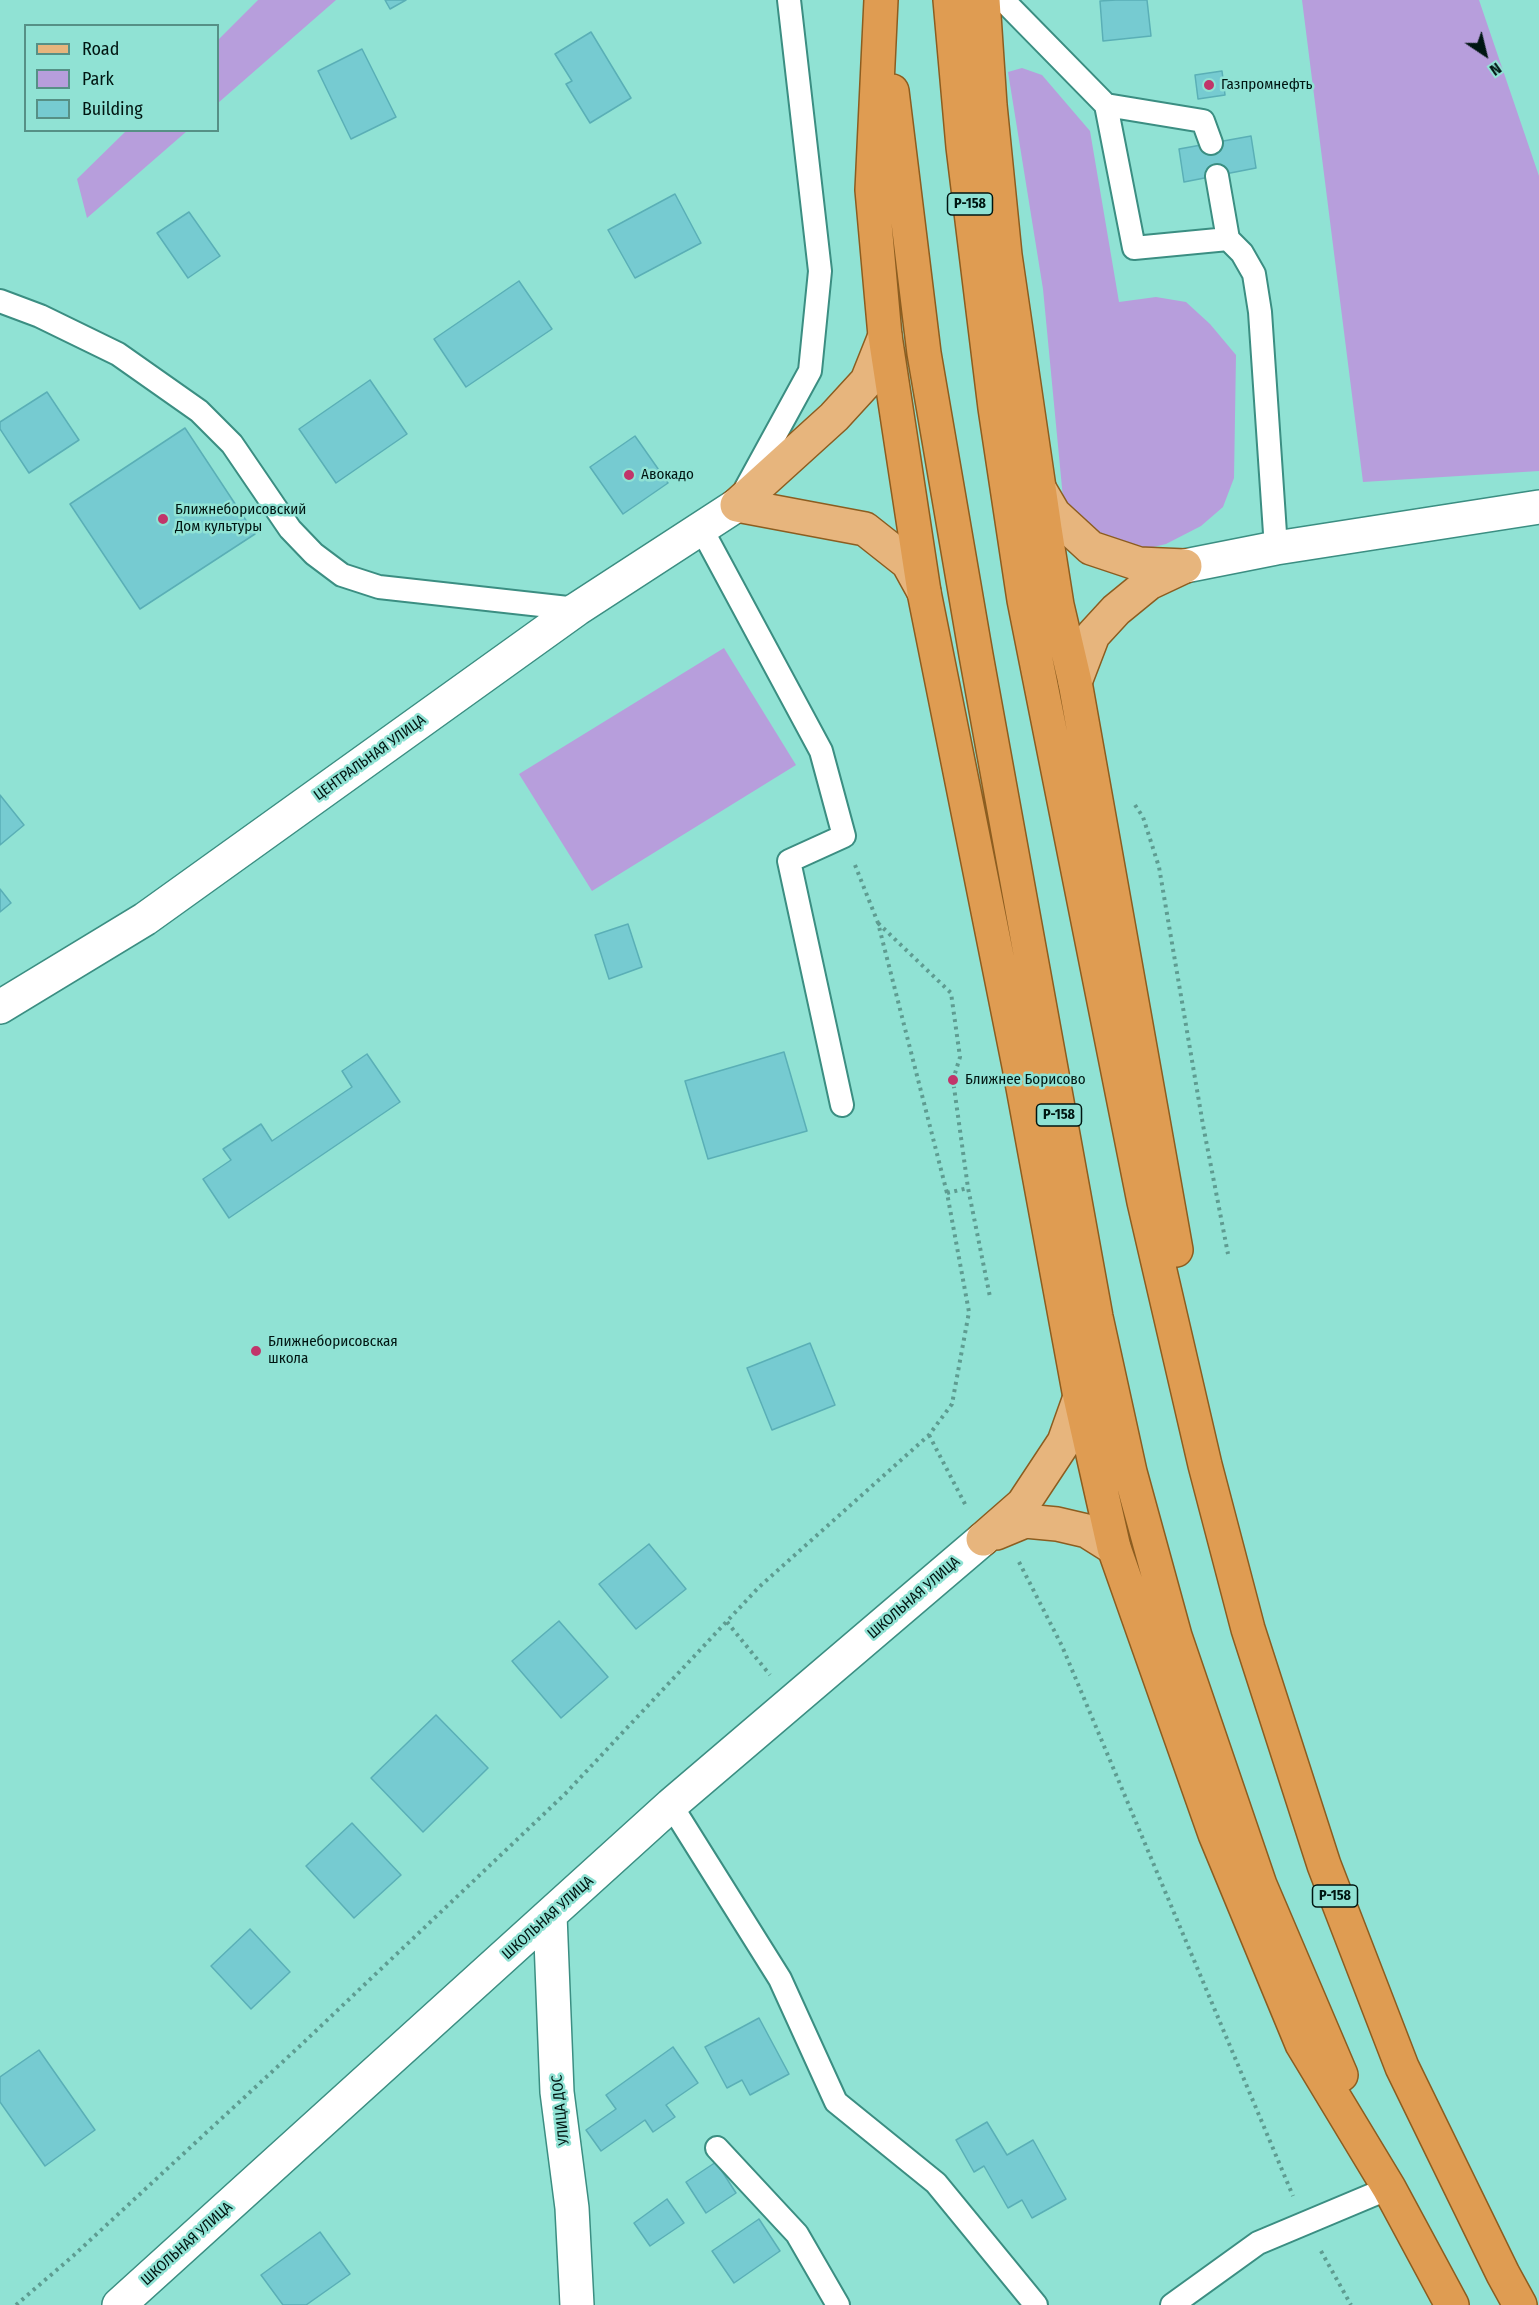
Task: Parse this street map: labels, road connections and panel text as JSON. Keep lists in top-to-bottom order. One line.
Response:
{"streets":{"highway":["Р-158"],"street":["ЦЕНТРАЛЬНАЯ УЛИЦА","ШКОЛЬНАЯ УЛИЦА","УЛИЦА ДОС"]},"crossings":[["ШКОЛЬНАЯ УЛИЦА","УЛИЦА ДОС"]],"places":["Газпромнефть","Авокадо","Ближнеборисовский Дом культуры","Ближнее Борисово","Ближнеборисовская школа"],"legend":["Road","Park","Building"],"north":"bottom right"}
